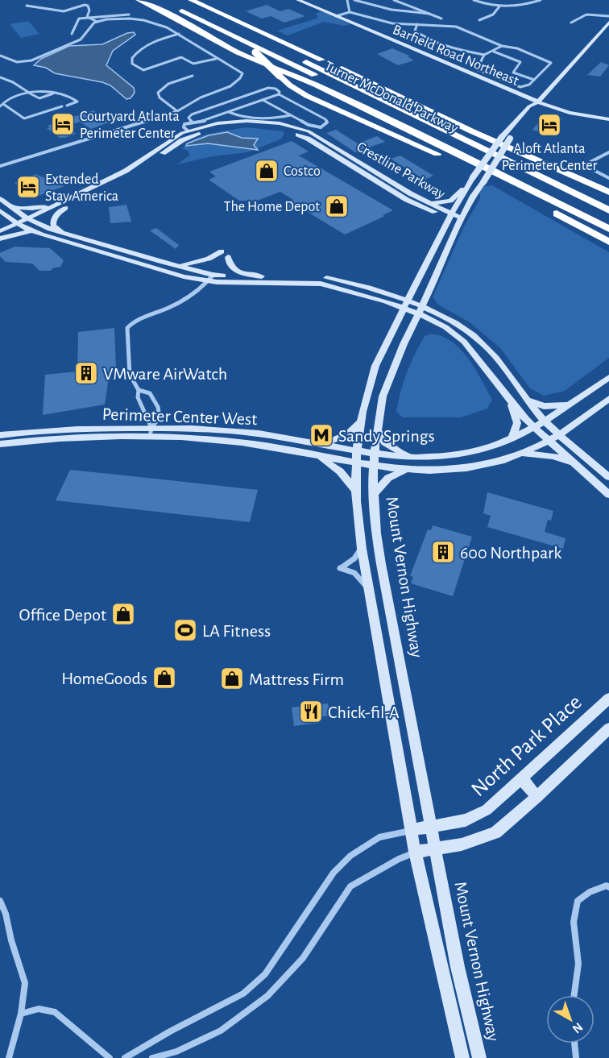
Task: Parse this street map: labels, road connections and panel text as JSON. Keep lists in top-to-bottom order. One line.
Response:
{"streets":{"highway":["Turner McDonald Parkway"],"main road":["Barfield Road Northeast","Crestline Parkway","Perimeter Center West","Mount Vernon Highway","North Park Place"]},"crossings":[["Barfield Road Northeast","Mount Vernon Highway"],["Crestline Parkway","Mount Vernon Highway"],["Perimeter Center West","Mount Vernon Highway"],["Mount Vernon Highway","North Park Place"]],"places":{"hotel":["Courtyard Atlanta Perimeter Center","Aloft Atlanta Perimeter Center","Extended Stay America"],"shop":["Costco","The Home Depot","Office Depot","HomeGoods","Mattress Firm"],"building":["VMware AirWatch","600 Northpark"],"metro station":["Sandy Springs"],"sports":["LA Fitness"],"restaurant":["Chick-fil-A"]},"north":"bottom right"}
